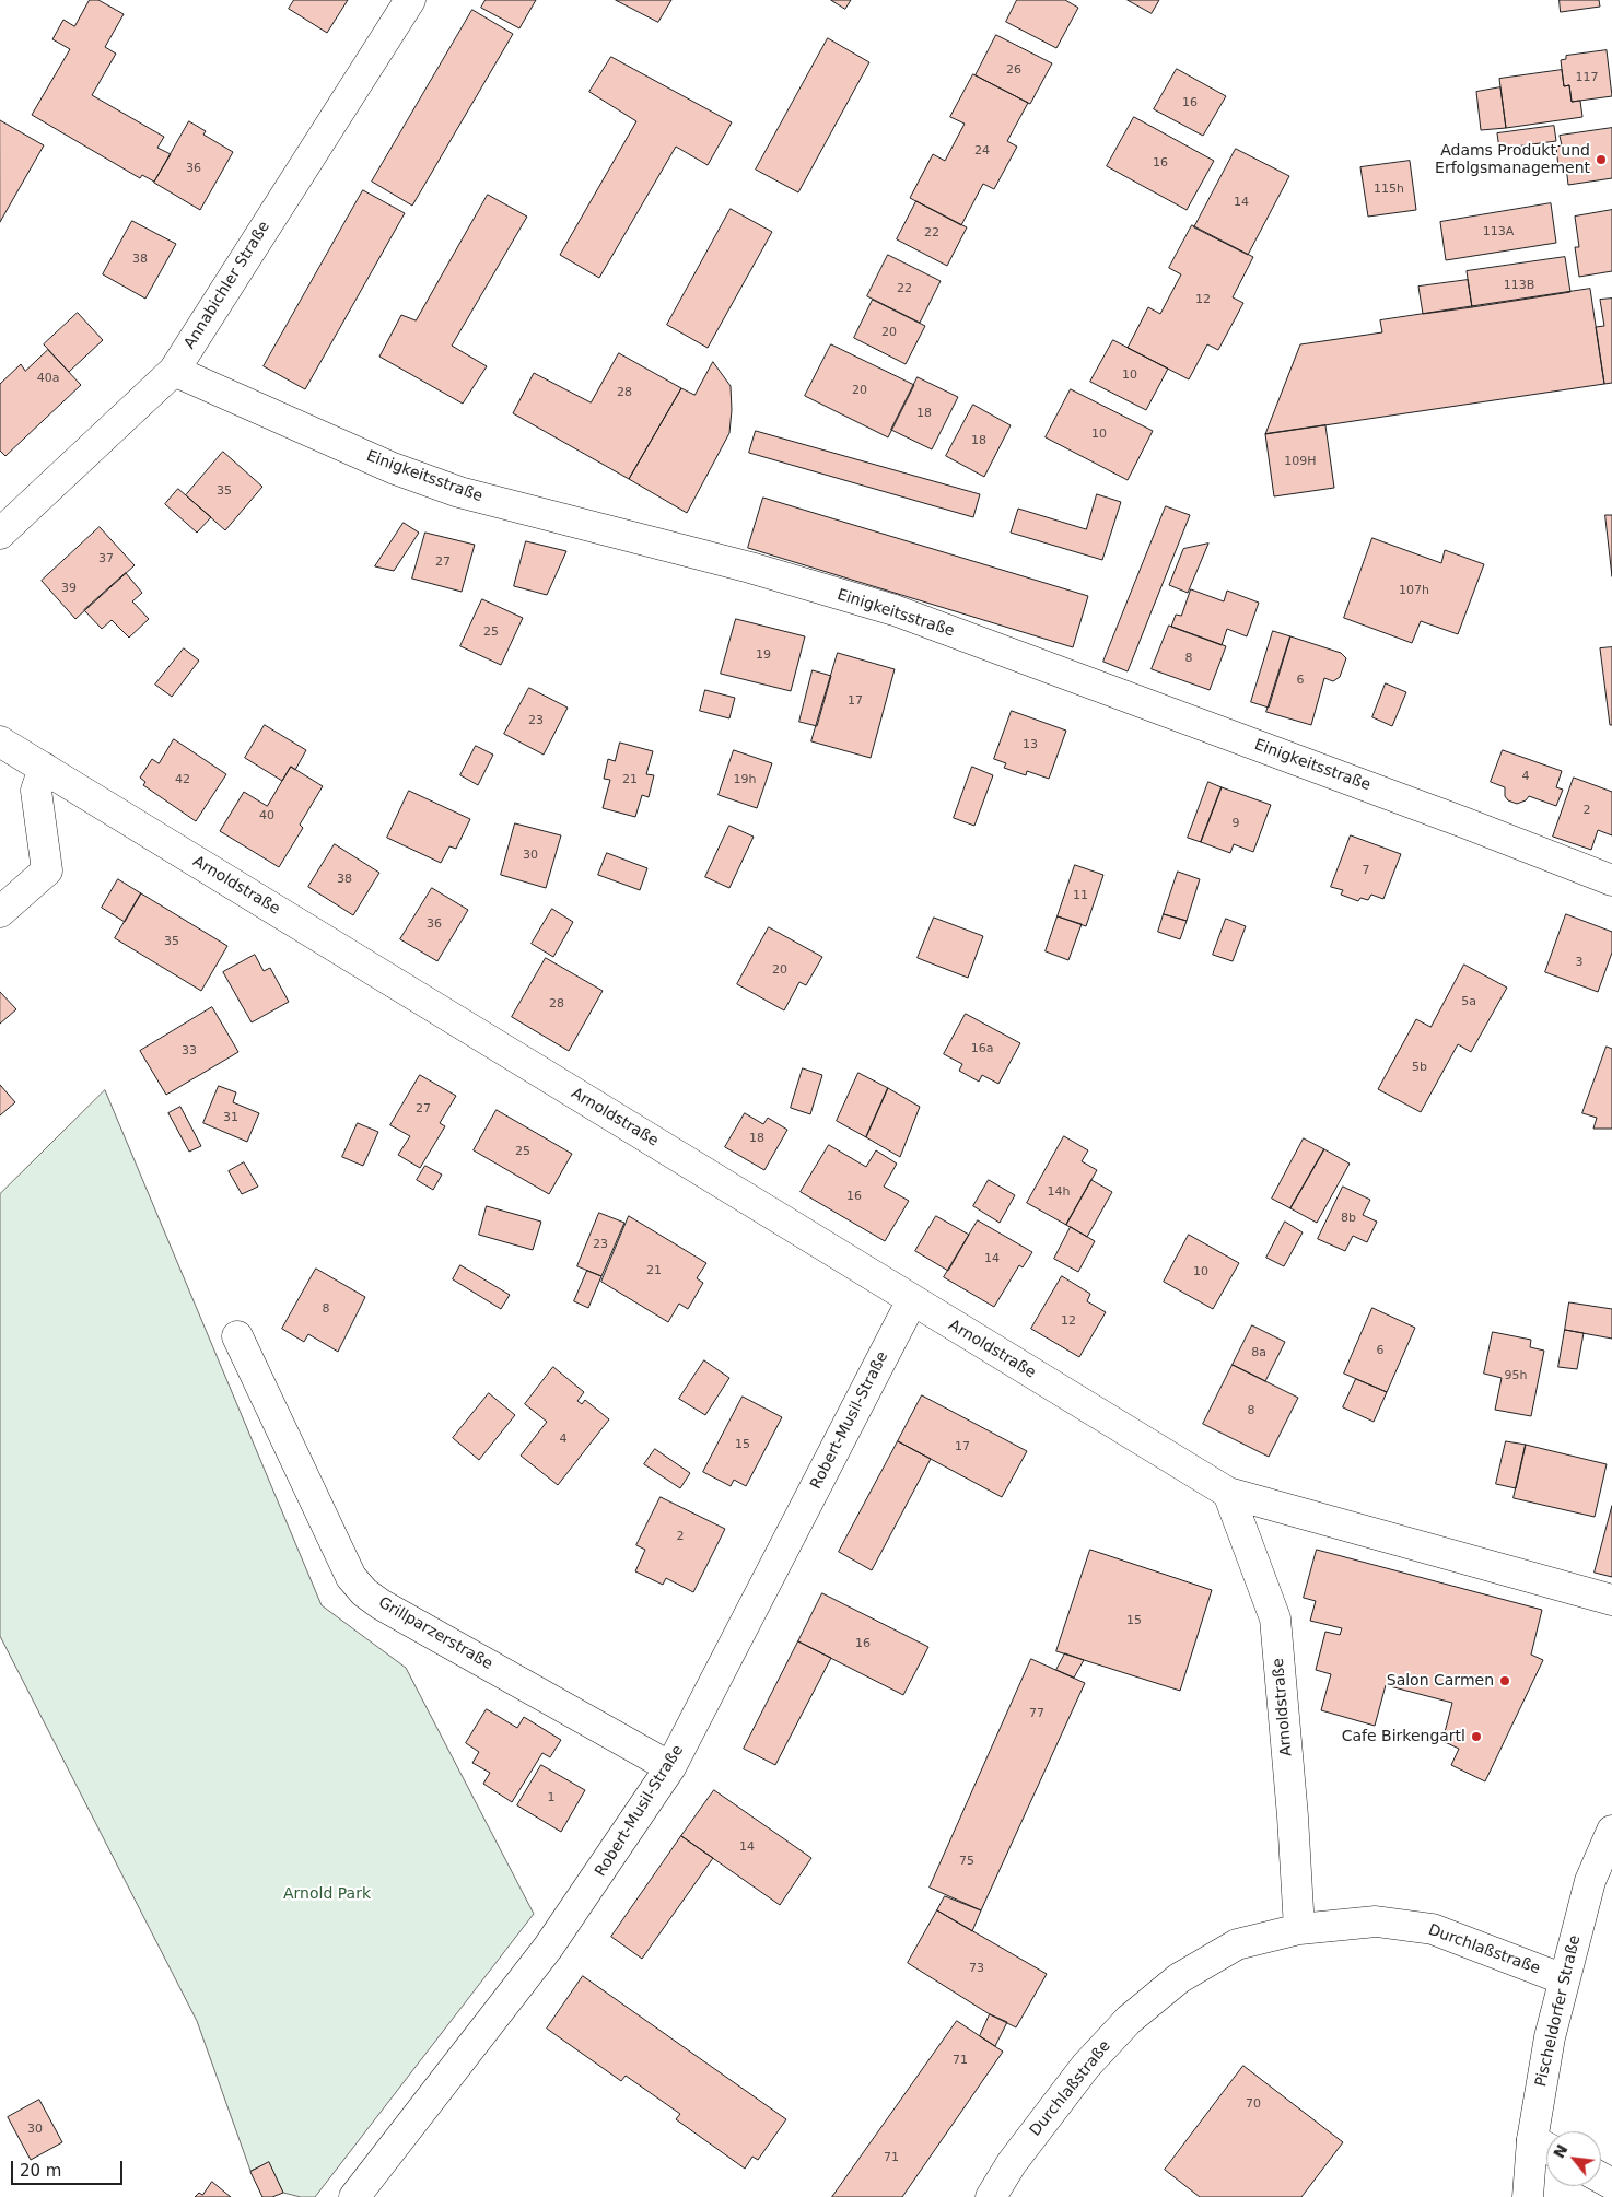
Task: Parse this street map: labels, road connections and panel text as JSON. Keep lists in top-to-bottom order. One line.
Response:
{"streets":{"street":["Annabichler Straße","Einigkeitsstraße","Arnoldstraße","Robert-Musil-Straße","Grillparzerstraße","Durchlaßstraße","Pischeldorfer Straße"]},"crossings":[["Annabichler Straße","Einigkeitsstraße"],["Arnoldstraße","Robert-Musil-Straße"],["Arnoldstraße","Durchlaßstraße"],["Robert-Musil-Straße","Grillparzerstraße"],["Durchlaßstraße","Pischeldorfer Straße"]],"parks":["Arnold Park"],"places":["Adams Produkt und Erfolgsmanagement","Salon Carmen","Cafe Birkengartl"],"house_numbers":["26","117","16","24","16","36","115h","14","113A","22","38","113B","22","12","20","10","40a","20","28","18","10","18","109H","35","37","27","39","107h","25","19","8","6","17","23","13","4","42","21","19h","2","40","9","30","7","38","11","36","35","3","20","5a","28","16a","33","5b","27","31","18","25","14h","16","8b","23","14","21","10","8","12","6","8a","95h","8","4","15","17","2","15","16","77","1","14","75","73","71","70","30","71"],"scale_bar":"20 m","north":"top left"}
